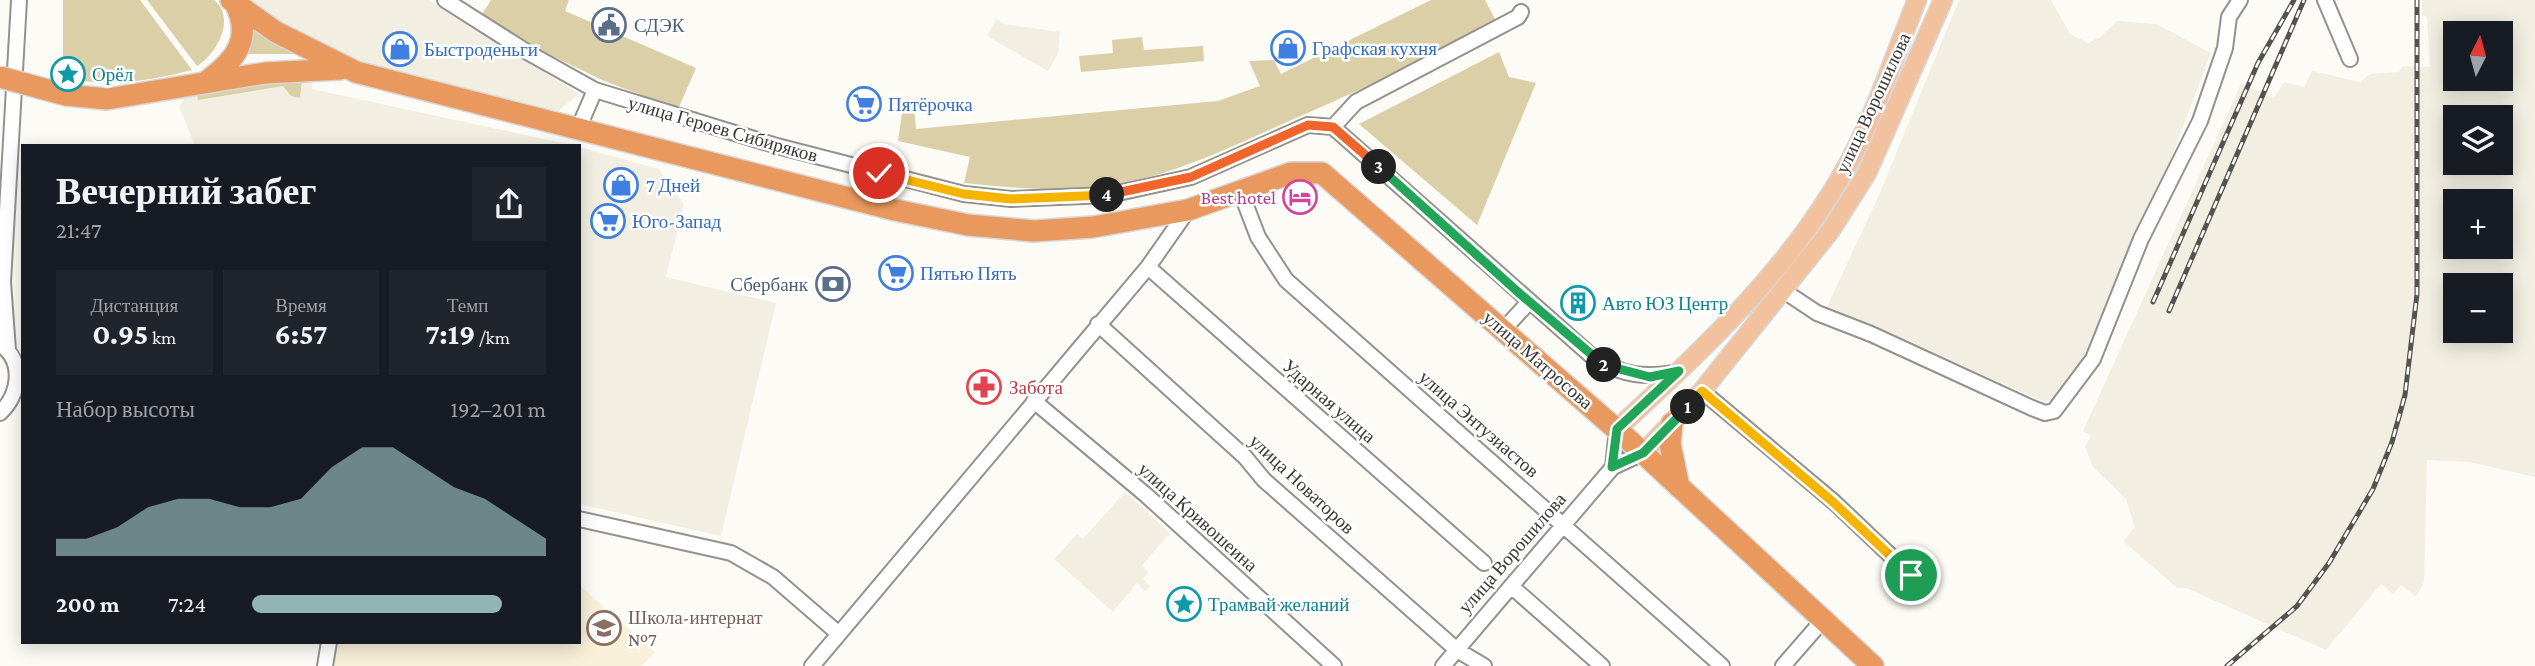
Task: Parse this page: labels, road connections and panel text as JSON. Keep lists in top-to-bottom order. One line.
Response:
{"streets":{"highway":["улица Героев Сибиряков","улица Матросова"],"main road":["улица Ворошилова"],"street":["Ударная улица","улица Энтузиастов","улица Новаторов","улица Кривошеина"]},"crossings":[["улица Ворошилова","улица Матросова"],["улица Ворошилова","улица Энтузиастов"],["улица Ворошилова","улица Новаторов"],["улица Героев Сибиряков","улица Матросова"],["улица Героев Сибиряков","улица Энтузиастов"]],"places":{"public building":["СДЭК"],"shop":["Графская кухня","Быстроденьги","7 Дней"],"place":["Орёл","Трамвай желаний"],"supermarket":["Пятёрочка","Юго-Запад","Пятью Пять"],"hotel":["Best hotel"],"bank":["Сбербанк"],"building":["Авто ЮЗ Центр"],"pharmacy":["Забота"],"school or university":["Школа-интернат №7"]},"north":"top","page":{"map_buttons":["+","−"],"heading":["Вечерний забег","21:47"],"pins":["3","4","2","1"],"stats":[["Дистанция","0.95 km"],["Время","6:57"],["Темп","7:19 /km"]],"chart":["Набор высоты","192–201 m"],"list":[{"name":"200 m","note":"7:24"}]}}
